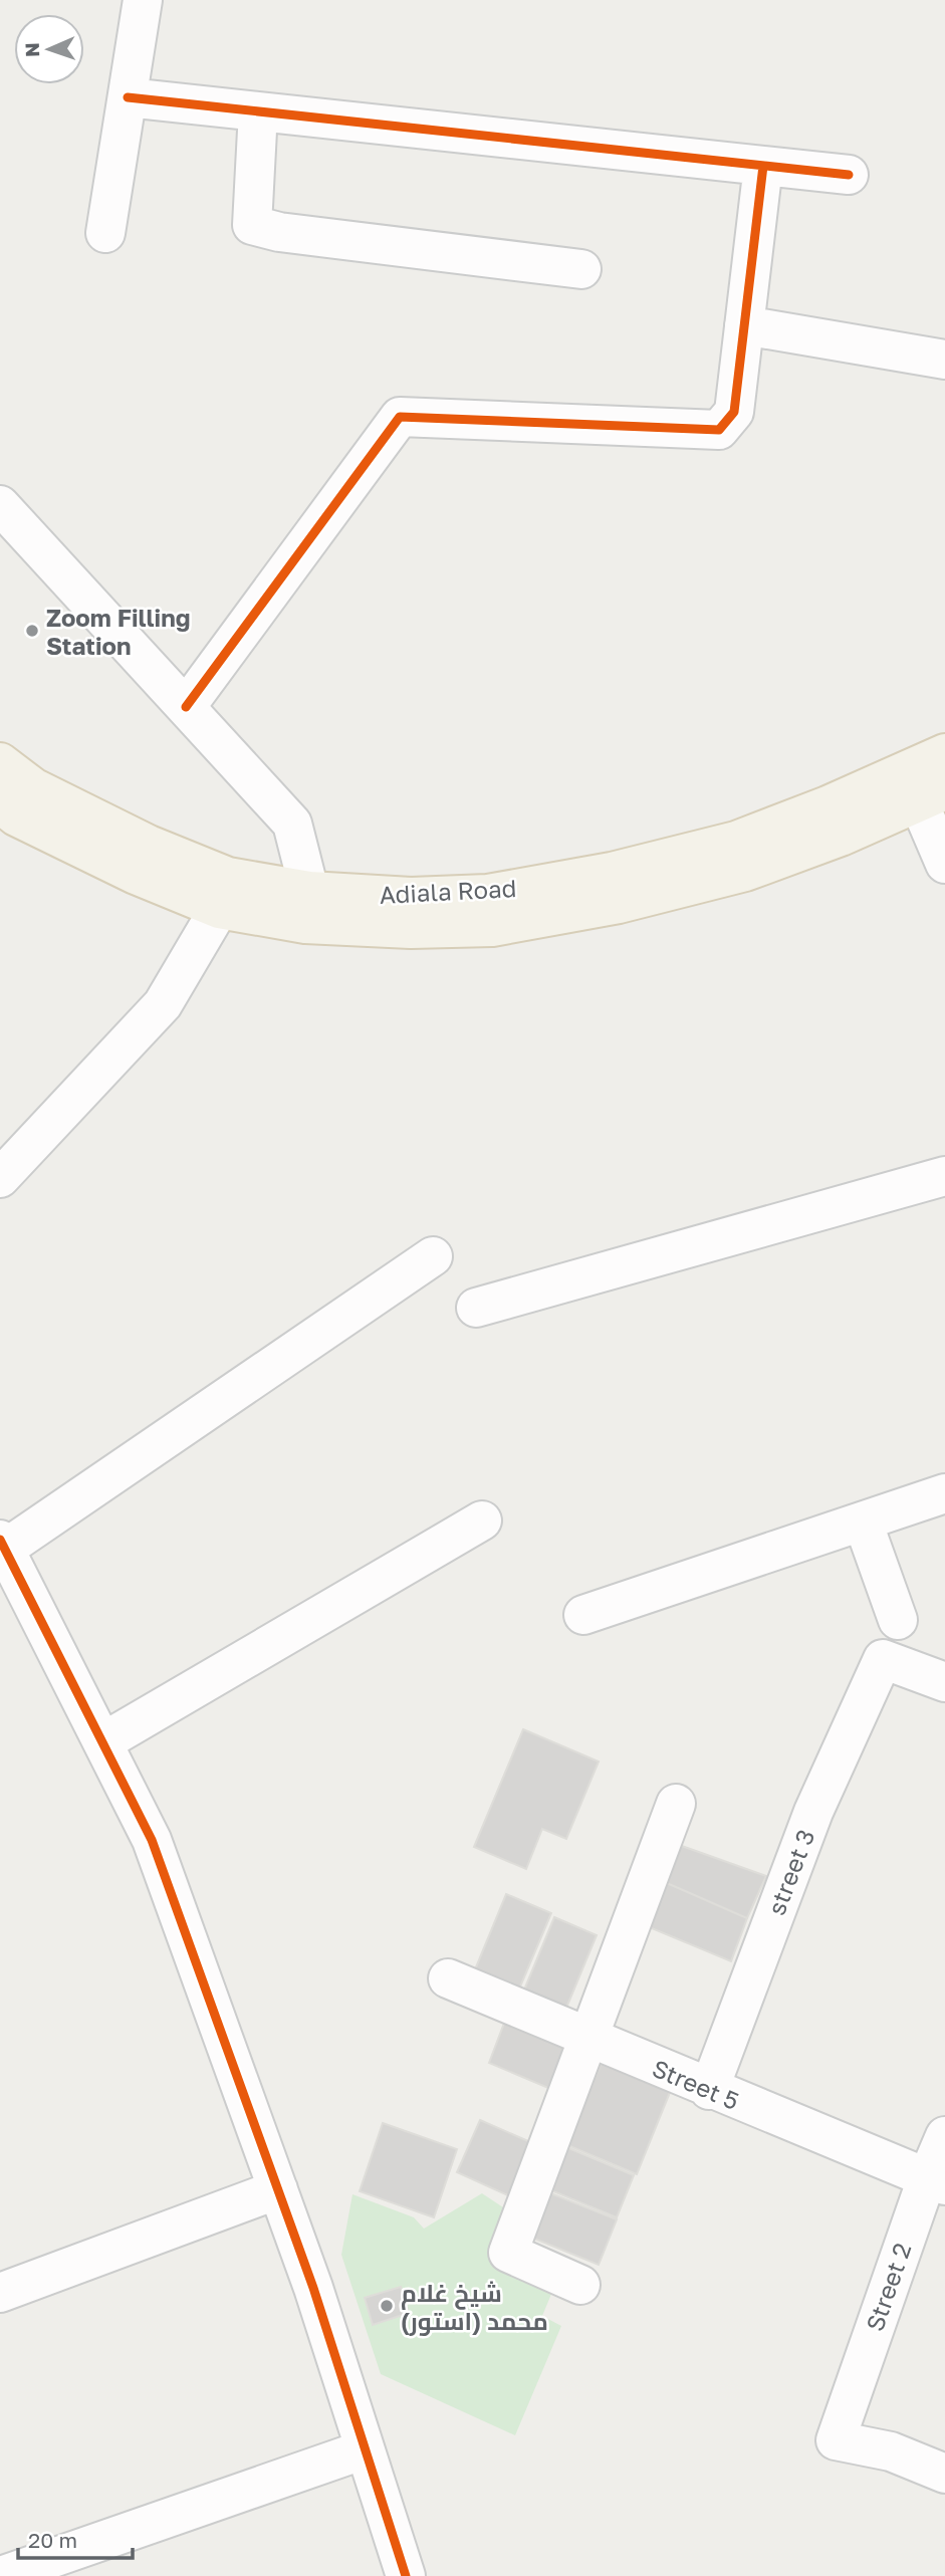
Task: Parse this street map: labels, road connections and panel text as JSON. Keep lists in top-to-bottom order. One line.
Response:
{"streets":{"main road":["Adiala Road"],"street":["street 3","Street 5","Street 2"]},"crossings":[["street 3","Street 5"],["Street 5","Street 2"]],"places":["Zoom Filling Station","شیخ غلام محمد (استور)"],"scale_bar":"20 m","north":"left"}
